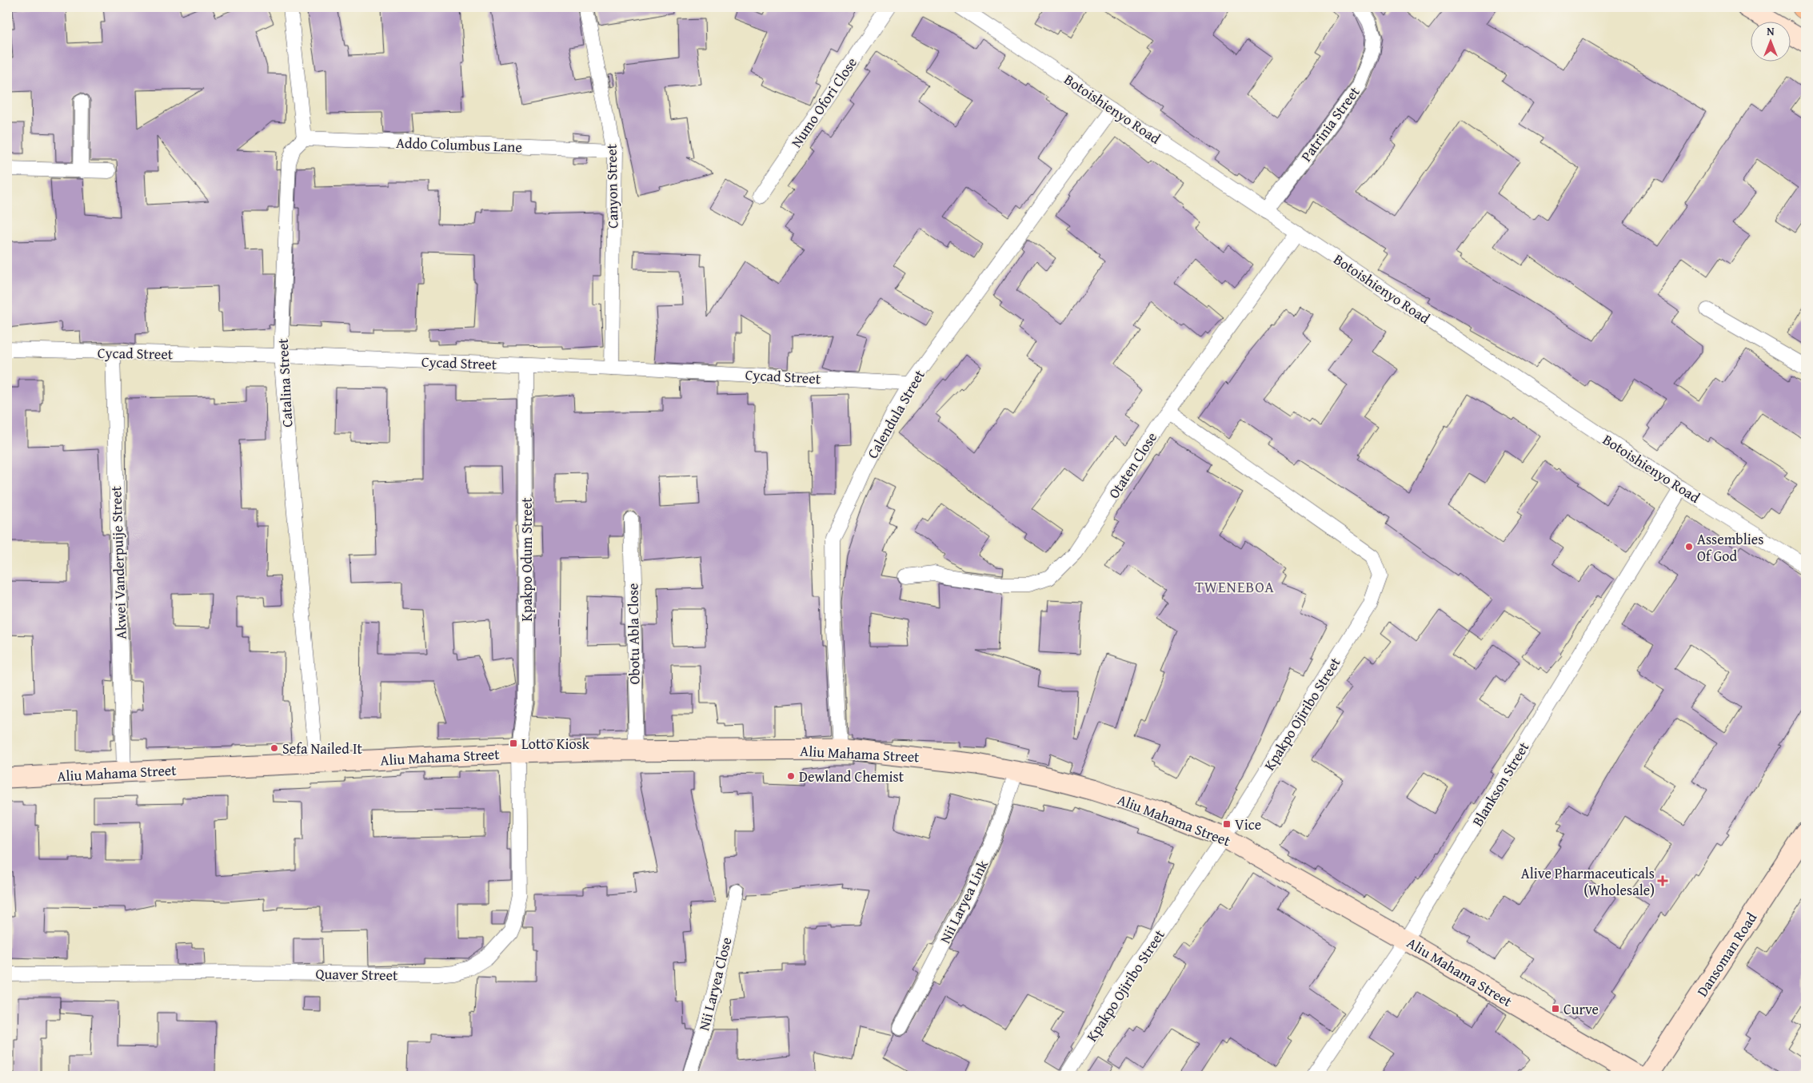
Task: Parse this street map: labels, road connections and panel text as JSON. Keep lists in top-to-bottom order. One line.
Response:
{"streets":{"street":["Numo Ofori Close","Botoishienyo Road","Patrinia Street","Addo Columbus Lane","Canyon Street","Cycad Street","Catalina Street","Calendula Street","Otaten Close","Kpakpo Odum Street","Akwei Vanderpuije Street","Obotu Abla Close","Kpakpo Ojiribo Street","Aliu Mahama Street","Blankson Street","Nii Laryea Link","Dansoman Road","Quaver Street","Nii Laryea Close"]},"crossings":[["Botoishienyo Road","Patrinia Street"],["Botoishienyo Road","Calendula Street"],["Botoishienyo Road","Otaten Close"],["Botoishienyo Road","Blankson Street"],["Addo Columbus Lane","Canyon Street"],["Addo Columbus Lane","Catalina Street"],["Canyon Street","Cycad Street"],["Cycad Street","Catalina Street"],["Cycad Street","Calendula Street"],["Cycad Street","Kpakpo Odum Street"],["Cycad Street","Akwei Vanderpuije Street"],["Catalina Street","Aliu Mahama Street"],["Calendula Street","Aliu Mahama Street"],["Otaten Close","Kpakpo Ojiribo Street"],["Kpakpo Odum Street","Aliu Mahama Street"],["Kpakpo Odum Street","Quaver Street"],["Akwei Vanderpuije Street","Aliu Mahama Street"],["Obotu Abla Close","Aliu Mahama Street"],["Kpakpo Ojiribo Street","Aliu Mahama Street"],["Aliu Mahama Street","Blankson Street"],["Aliu Mahama Street","Nii Laryea Link"],["Aliu Mahama Street","Quaver Street"]],"districts":["TWENEBOA"],"places":{"other":["Assemblies Of God","Sefa Nailed It","Dewland Chemist"],"transit":["Lotto Kiosk","Vice","Curve"],"health":["Alive Pharmaceuticals (Wholesale)"]},"north":"top"}
